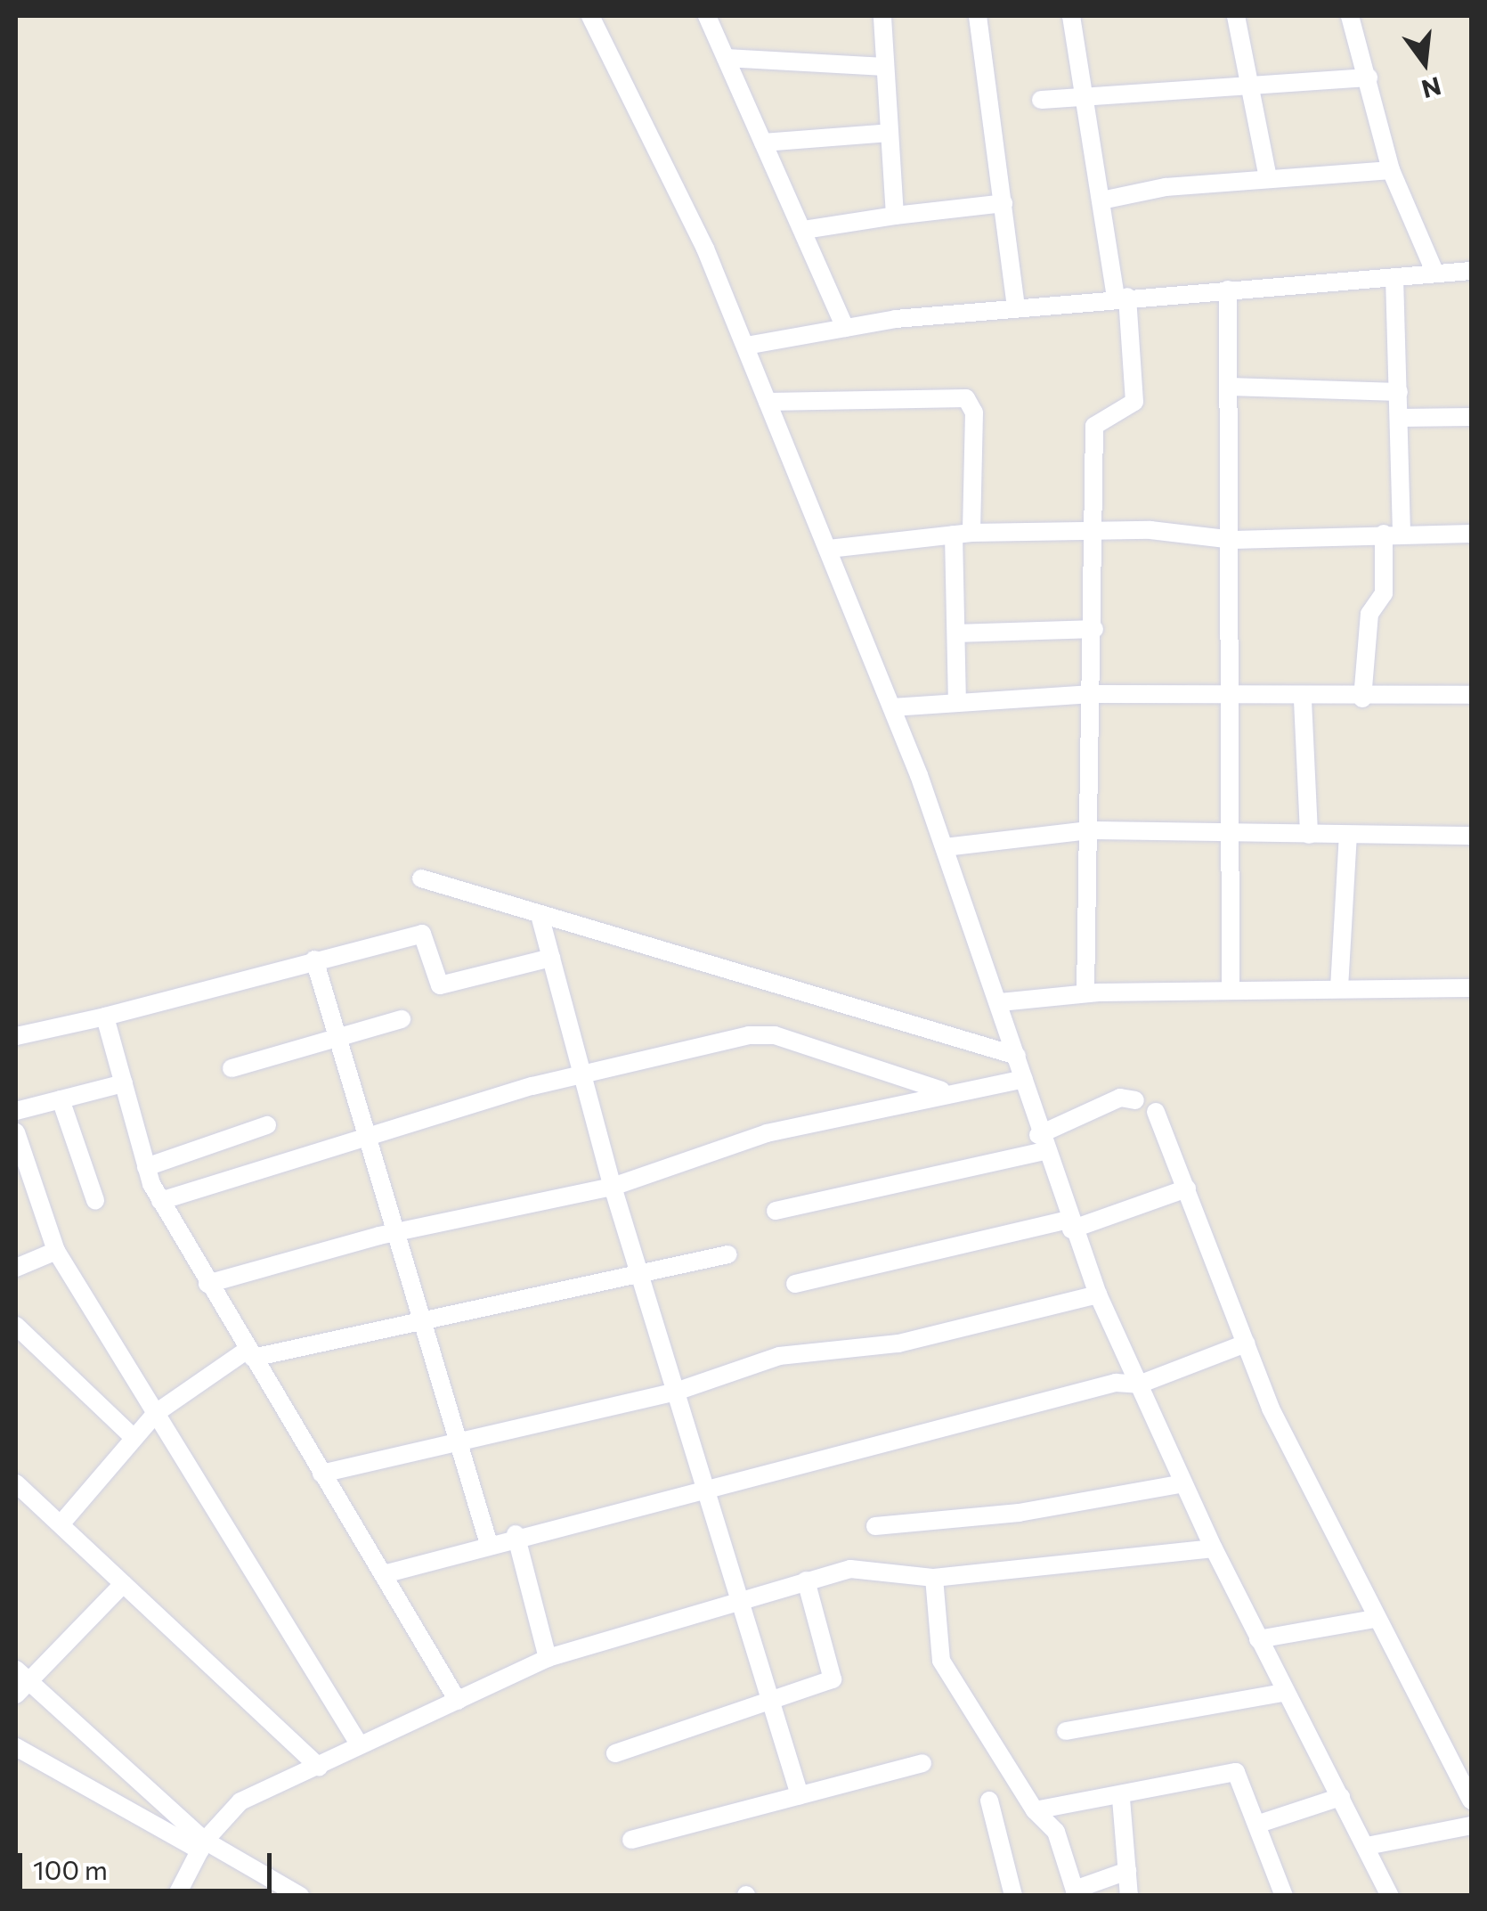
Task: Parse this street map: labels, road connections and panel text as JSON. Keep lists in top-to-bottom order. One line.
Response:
{"scale_bar":"100 m","north":"bottom"}
